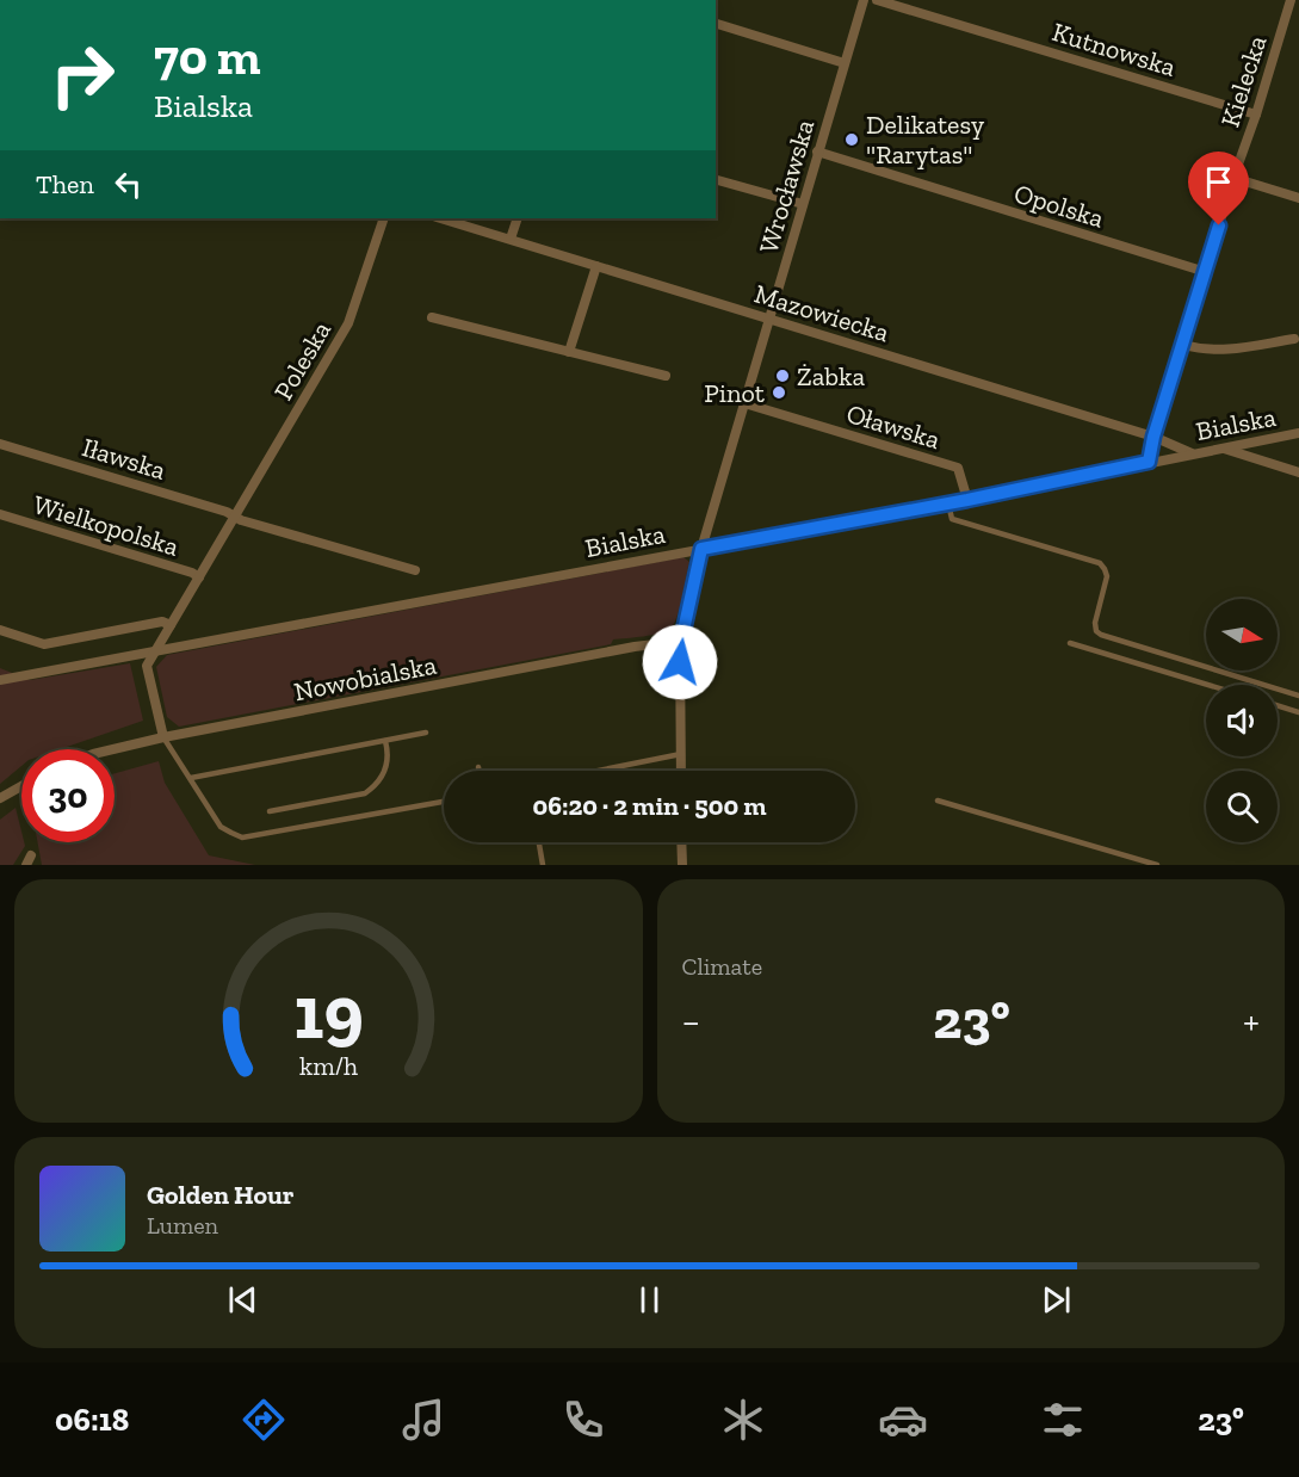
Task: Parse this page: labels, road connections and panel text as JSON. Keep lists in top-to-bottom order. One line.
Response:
{"streets":{"street":["Kutnowska","Kielecka","Wrocławska","Opolska","Mazowiecka","Poleska","Bialska","Oławska","Iławska","Wielkopolska","Nowobialska"]},"crossings":[["Kutnowska","Kielecka"],["Kielecka","Opolska"],["Kielecka","Mazowiecka"],["Kielecka","Bialska"],["Wrocławska","Opolska"],["Wrocławska","Mazowiecka"],["Wrocławska","Bialska"],["Wrocławska","Oławska"],["Wrocławska","Nowobialska"],["Mazowiecka","Bialska"],["Poleska","Bialska"],["Poleska","Iławska"],["Poleska","Wielkopolska"],["Poleska","Nowobialska"],["Bialska","Oławska"]],"places":["Delikatesy \"Rarytas\"","Żabka","Pinot"],"north":"right","page":{"turn":["70 m","Bialska"],"then":"Then","limit":"30","trip":"06:20 · 2 min · 500 m","tile":"Climate","heat":["−","23°","+"],"song":["Golden Hour","Lumen"],"tabs":["06:18","23°"],"gauge":["19","km/h"]}}
